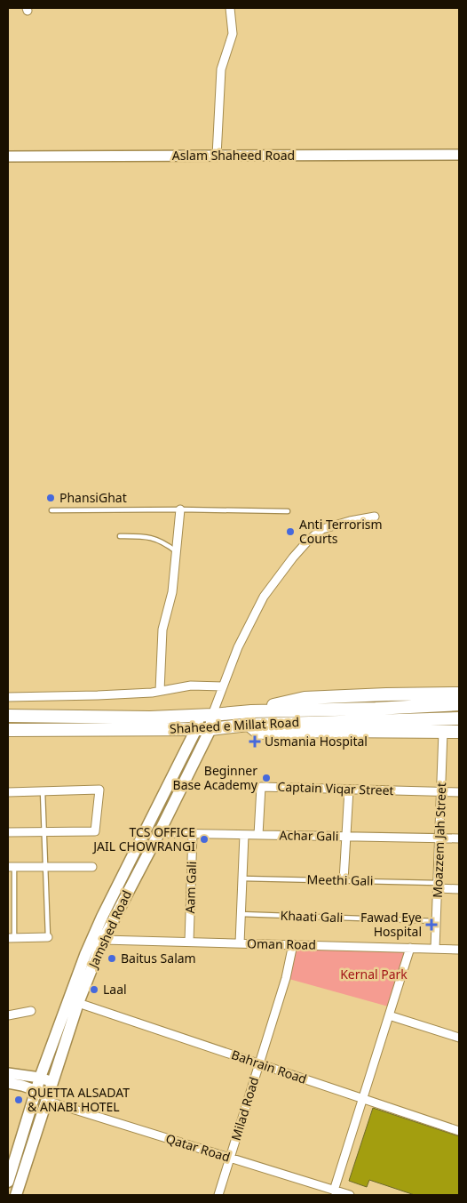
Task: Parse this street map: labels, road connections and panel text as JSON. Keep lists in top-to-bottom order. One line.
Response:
{"streets":{"main road":["Shaheed e Millat Road","Jamshed Road"],"street":["Aslam Shaheed Road","Captain Viqar Street","Achar Gali","Moazzem Jah Street","Meethi Gali","Aam Gali","Oman Road","Bahrain Road","Milad Road","Qatar Road"],"lane":["Khaati Gali"]},"crossings":[["Shaheed e Millat Road","Jamshed Road"],["Captain Viqar Street","Achar Gali"],["Captain Viqar Street","Moazzem Jah Street"],["Achar Gali","Moazzem Jah Street"],["Achar Gali","Aam Gali"],["Achar Gali","Jamshed Road"],["Moazzem Jah Street","Meethi Gali"],["Moazzem Jah Street","Khaati Gali"],["Moazzem Jah Street","Oman Road"],["Aam Gali","Oman Road"],["Jamshed Road","Oman Road"],["Jamshed Road","Bahrain Road"],["Jamshed Road","Qatar Road"],["Oman Road","Milad Road"],["Bahrain Road","Milad Road"],["Milad Road","Qatar Road"]],"parks":["Kernal Park"],"places":{"other":["PhansiGhat","Anti Terrorism Courts","Beginner Base Academy","TCS OFFICE JAIL CHOWRANGI","Baitus Salam","Laal","QUETTA ALSADAT & ANABI HOTEL"],"health":["Usmania Hospital","Fawad Eye Hospital"]}}
